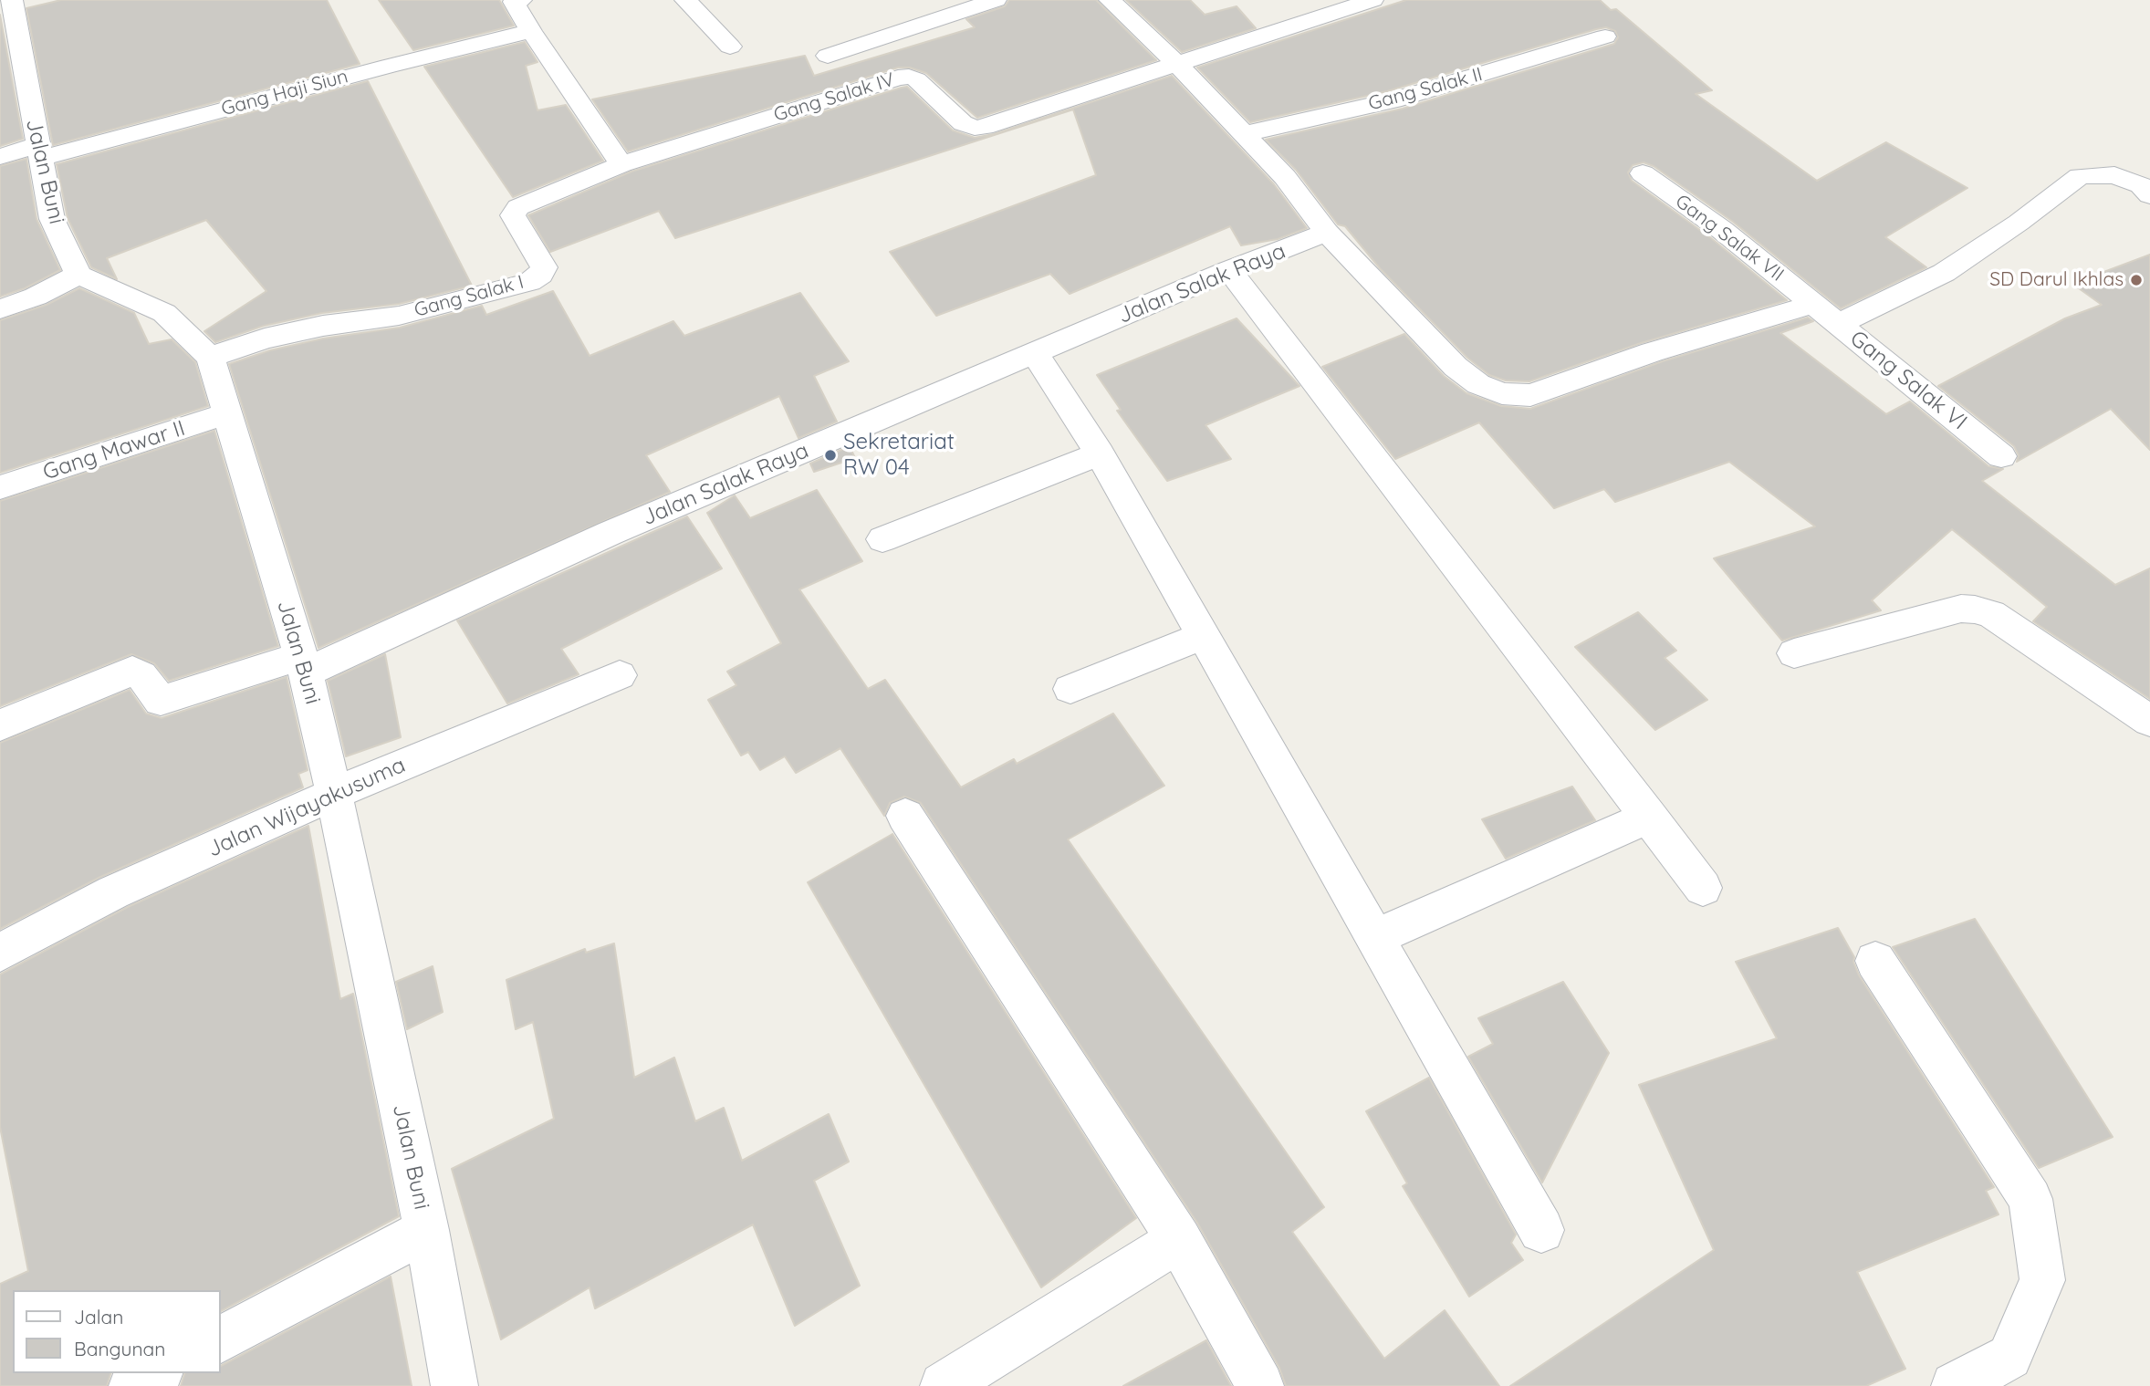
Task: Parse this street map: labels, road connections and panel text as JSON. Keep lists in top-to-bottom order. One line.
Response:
{"streets":{"street":["Gang Salak II","Gang Haji Siun","Gang Salak IV","Jalan Buni","Gang Salak VII","Jalan Salak Raya","Gang Salak I","Gang Salak VI","Gang Mawar II","Jalan Wijayakusuma"]},"crossings":[["Gang Haji Siun","Jalan Buni"],["Gang Salak IV","Gang Salak I"],["Jalan Buni","Jalan Salak Raya"],["Jalan Buni","Gang Salak I"],["Jalan Buni","Gang Mawar II"],["Jalan Buni","Jalan Wijayakusuma"],["Gang Salak VII","Gang Salak VI"]],"places":["SD Darul Ikhlas","Sekretariat RW 04"],"legend":["Jalan","Bangunan"]}
